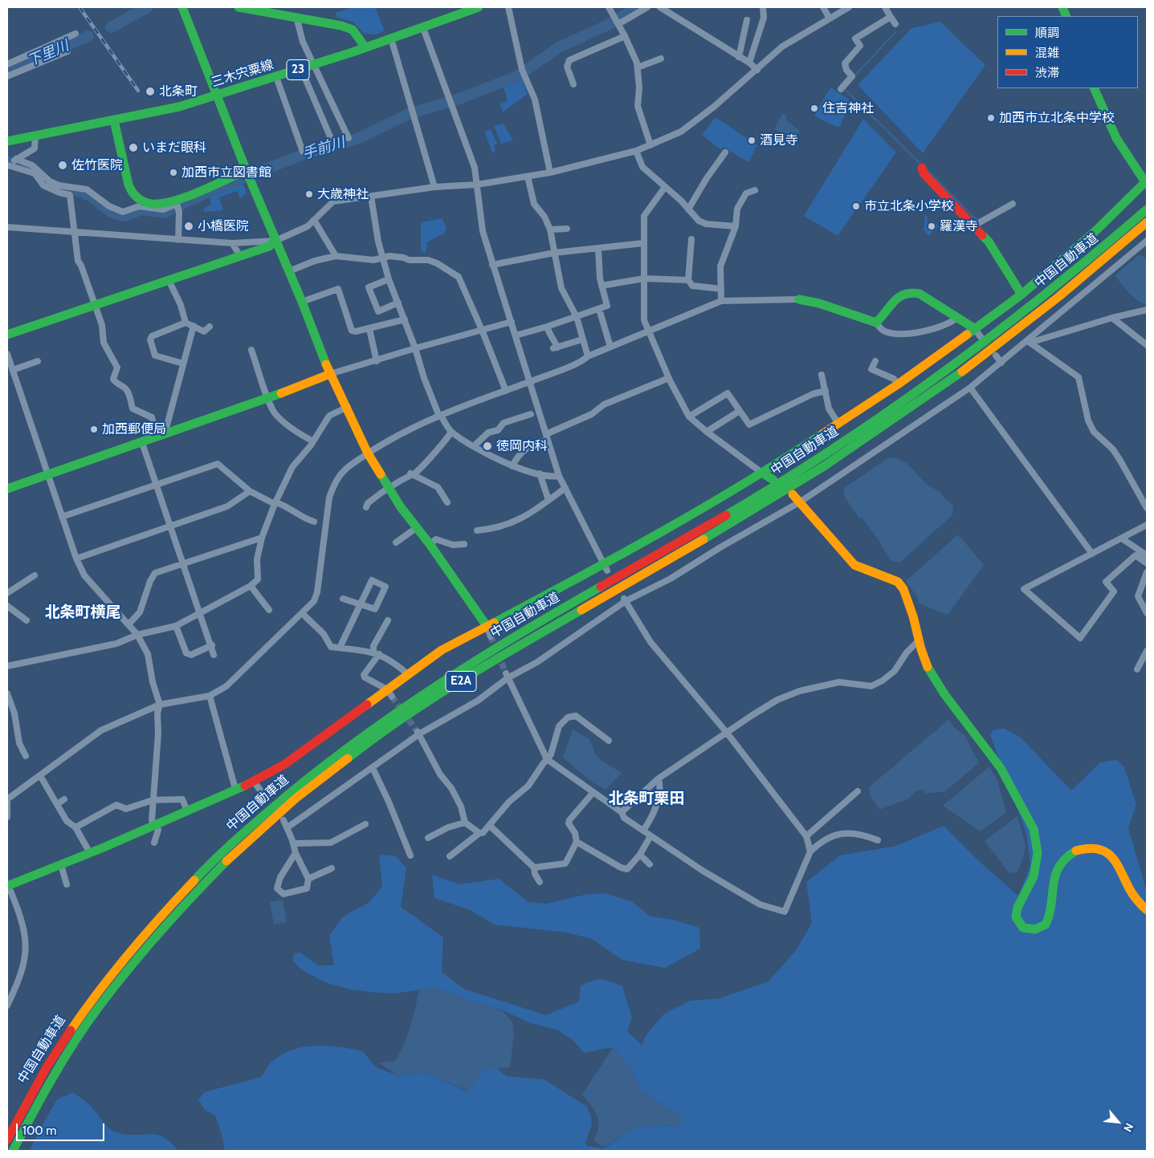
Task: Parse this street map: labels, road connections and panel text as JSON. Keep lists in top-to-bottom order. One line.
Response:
{"streets":{"main road":["23","三木宍粟線","中国自動車道","E2A"]},"districts":["北条町横尾","北条町栗田"],"water":["下里川","手前川"],"places":["北条町","住吉神社","加西市立北条中学校","酒見寺","いまだ眼科","佐竹医院","加西市立図書館","大歳神社","市立北条小学校","小橋医院","羅漢寺","加西郵便局","徳岡内科"],"legend":["順調","混雑","渋滞"],"scale_bar":"100 m","north":"bottom right"}
